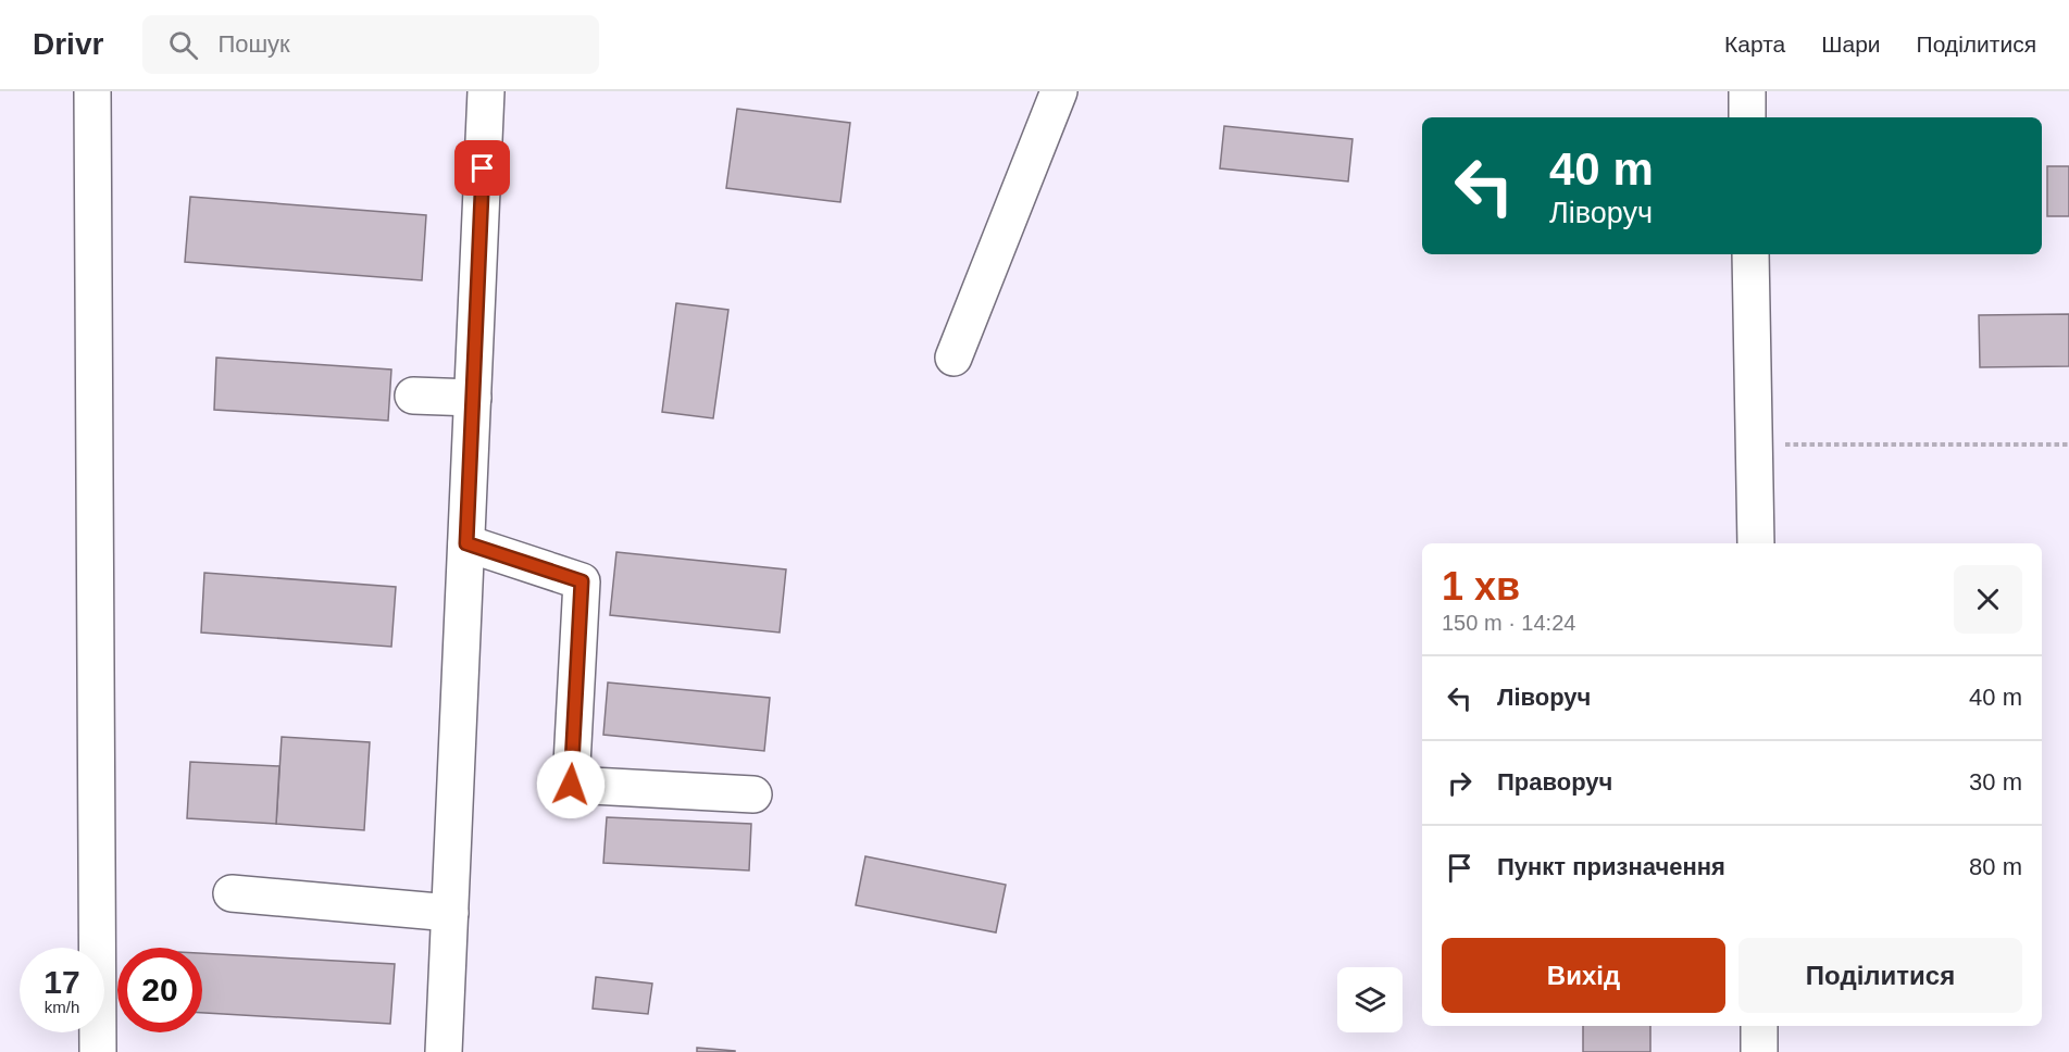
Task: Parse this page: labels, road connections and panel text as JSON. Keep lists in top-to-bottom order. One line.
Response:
{"page":{"header":"Drivr","search":"Пошук","nav":["Карта","Шари","Поділитися"],"turn":["40 m","Ліворуч"],"heading":["1 хв","150 m · 14:24"],"list":[{"name":"Ліворуч","value":"40 m"},{"name":"Праворуч","value":"30 m"},{"name":"Пункт призначення","value":"80 m"}],"buttons":["Вихід","Поділитися"],"speed":"17 km/h","limit":"20"}}
